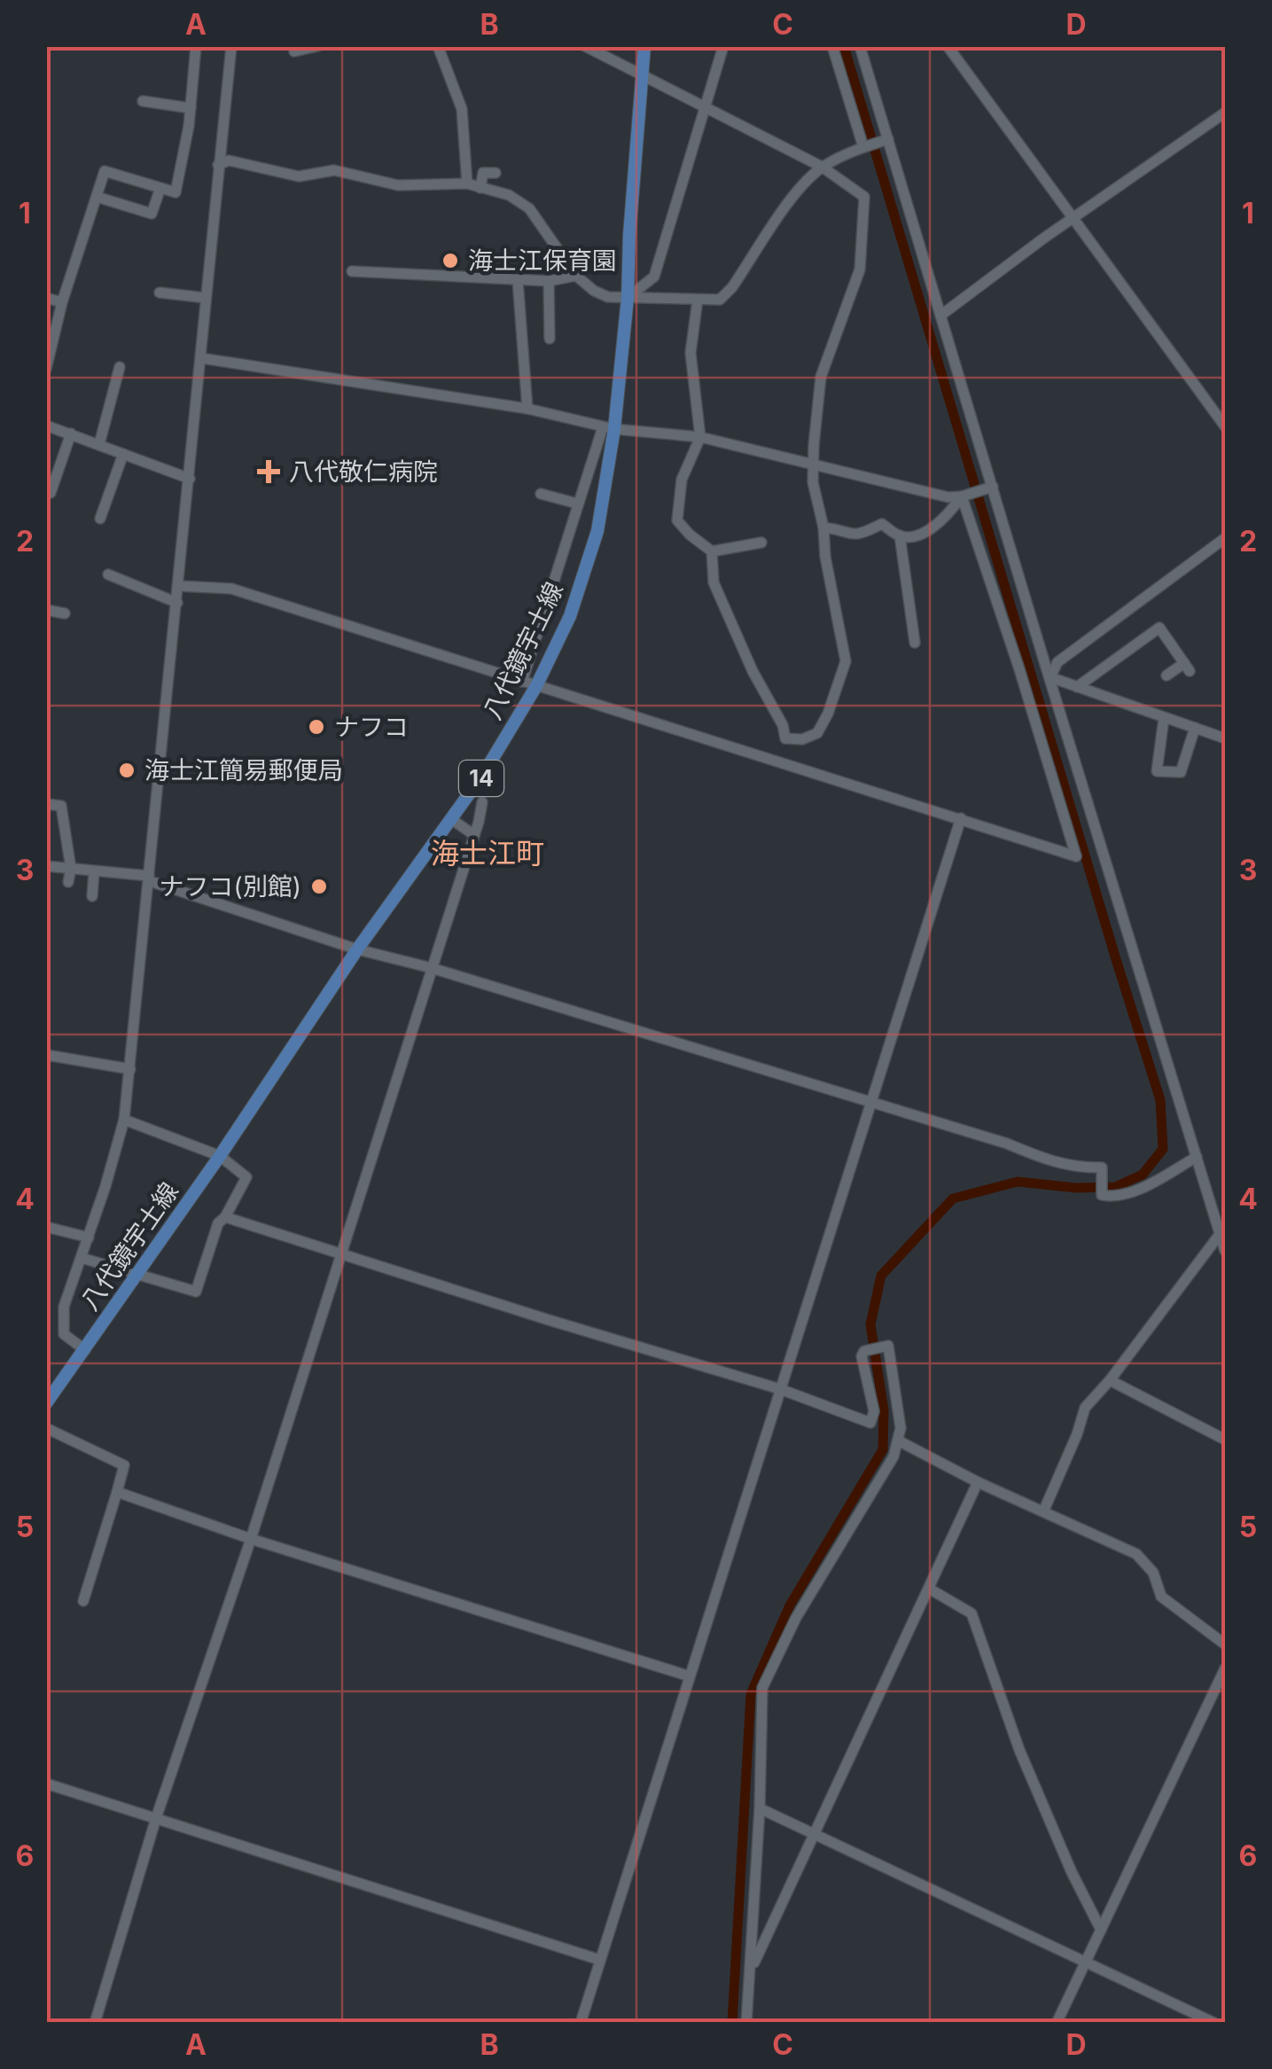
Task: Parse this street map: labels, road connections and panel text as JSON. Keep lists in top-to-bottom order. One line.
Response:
{"streets":{"main road":["八代鏡宇土線","14"]},"districts":["海士江町"],"places":{"other":["海士江保育園","ナフコ","海士江簡易郵便局","ナフコ(別館)"],"health":["八代敬仁病院"]},"grid":{"columns":["A","B","C","D"],"rows":["1","2","3","4","5","6"]}}
